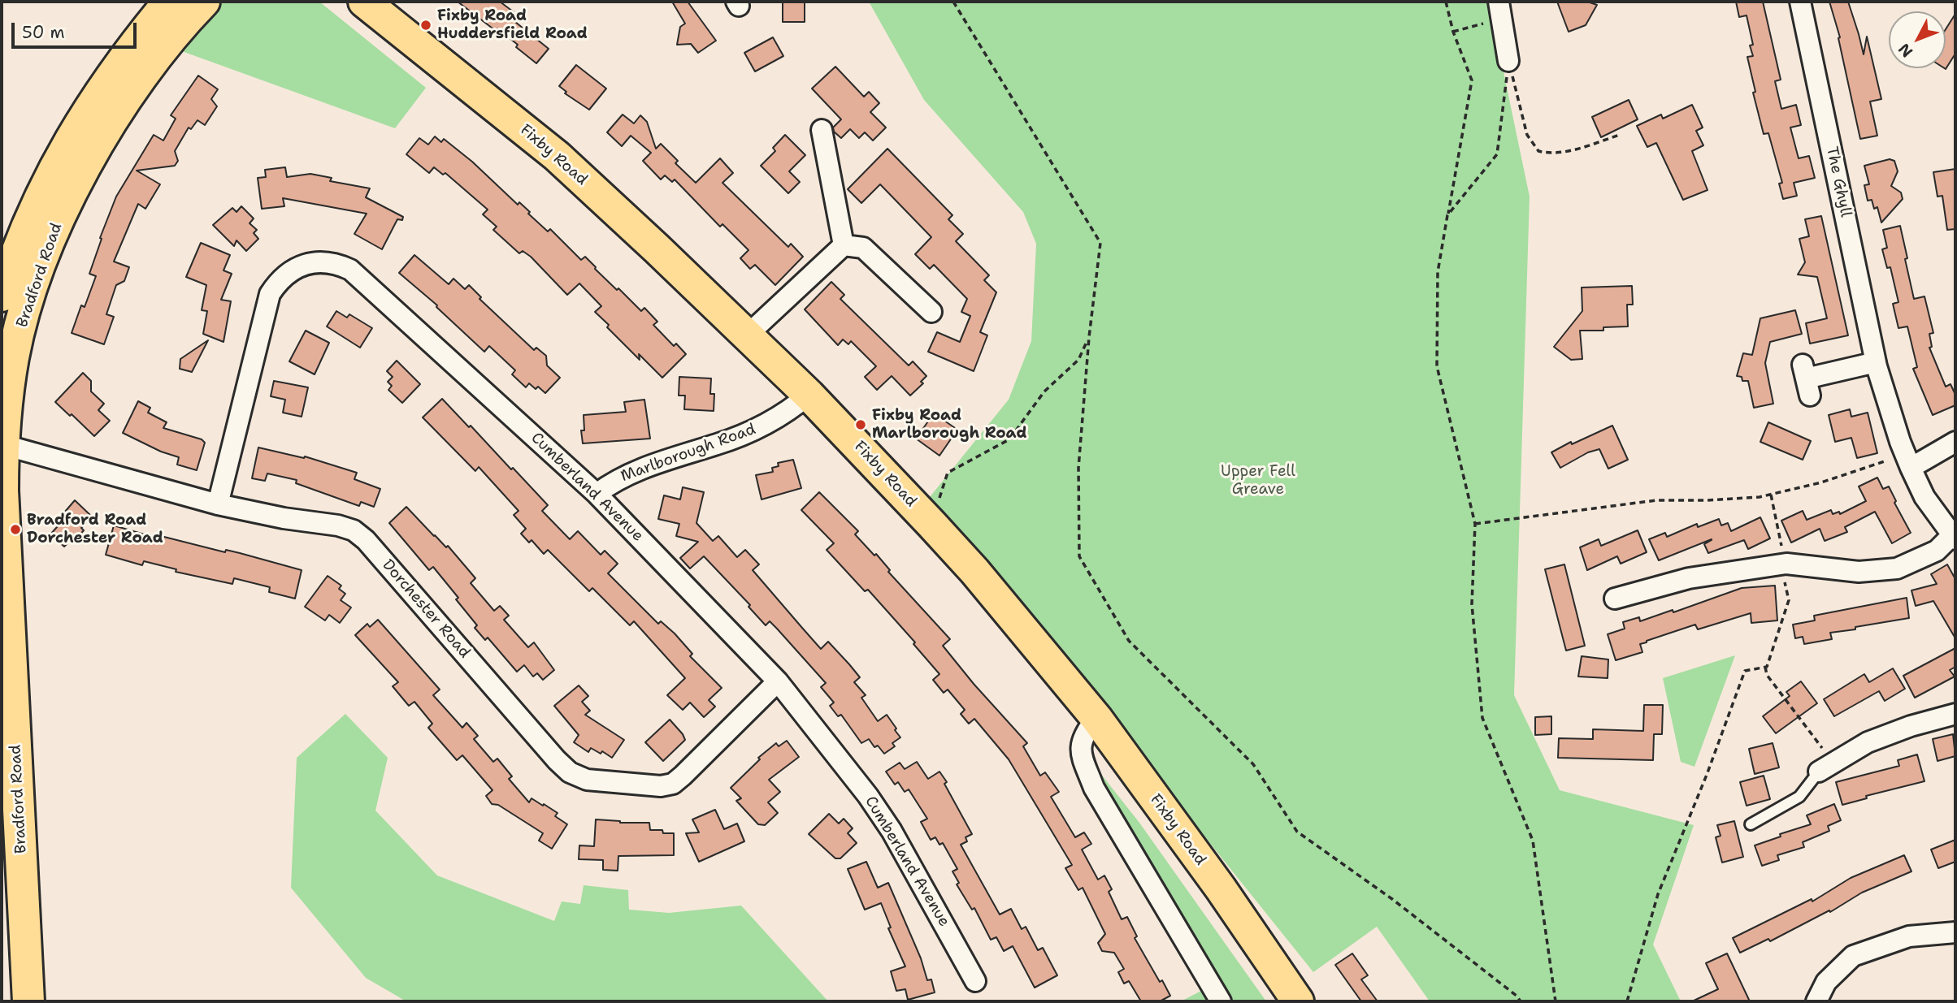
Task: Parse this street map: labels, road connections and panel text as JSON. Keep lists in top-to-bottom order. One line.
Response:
{"streets":{"main road":["Fixby Road","Bradford Road"],"street":["The Ghyll","Marlborough Road","Cumberland Avenue","Dorchester Road"]},"crossings":[["Fixby Road","Marlborough Road"],["Bradford Road","Dorchester Road"],["Marlborough Road","Cumberland Avenue"],["Cumberland Avenue","Dorchester Road"]],"parks":["Upper Fell Greave"],"places":["Fixby Road Huddersfield Road","Fixby Road Marlborough Road","Bradford Road Dorchester Road"],"scale_bar":"50 m","north":"bottom left"}
